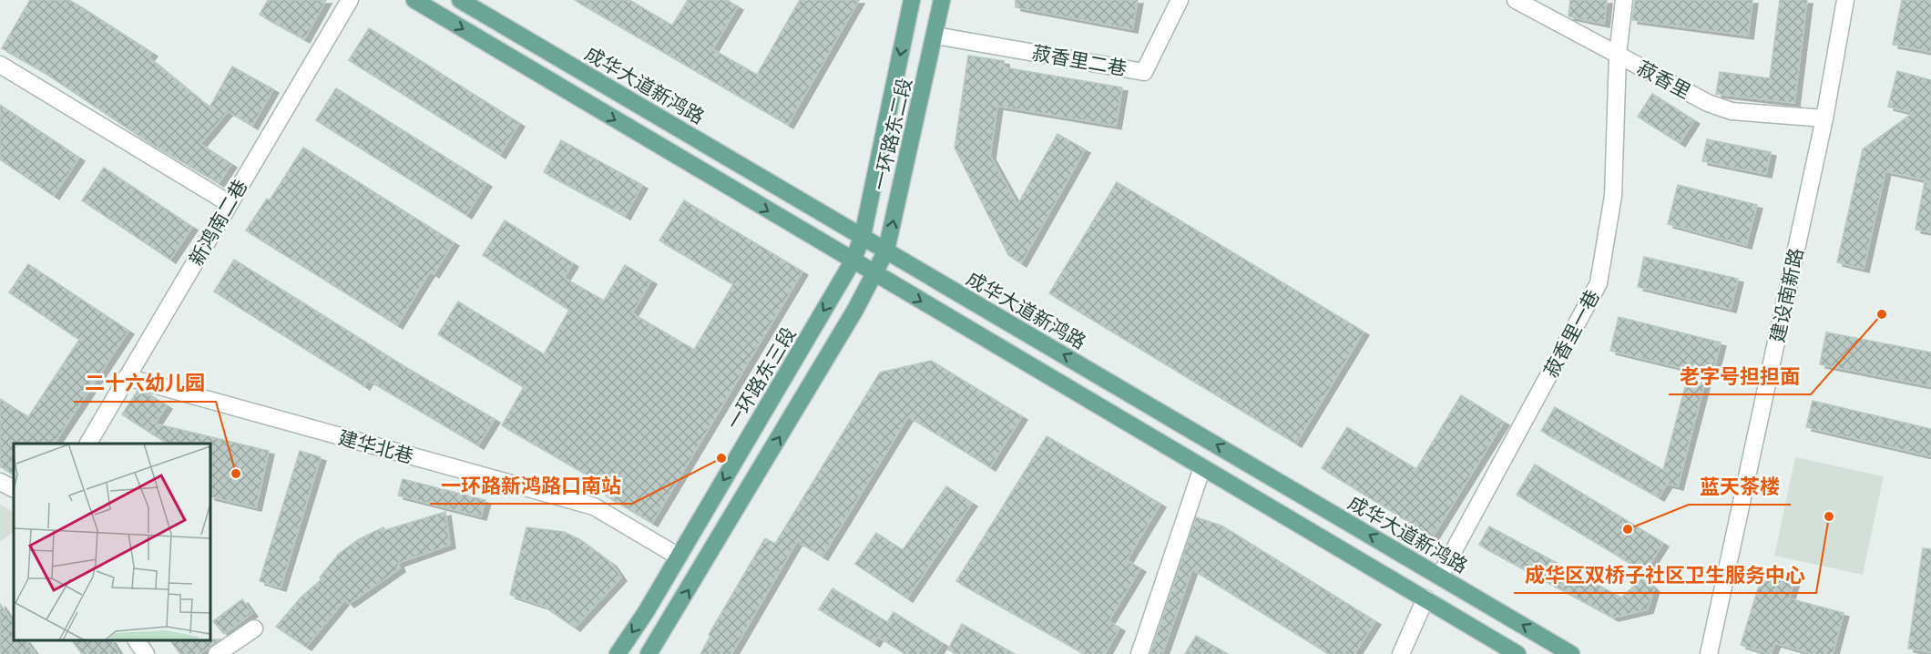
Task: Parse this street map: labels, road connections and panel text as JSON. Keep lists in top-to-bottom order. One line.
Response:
{"streets":{"main road":["成华大道新鸿路","一环路东二段","一环路东三段"],"street":["菽香里二巷","菽香里","新鸿南二巷","建设南新路","菽香里一巷","建华北巷"]},"crossings":[["菽香里二巷","一环路东二段"],["菽香里","建设南新路"],["菽香里","菽香里一巷"],["成华大道新鸿路","一环路东二段"],["成华大道新鸿路","菽香里一巷"],["一环路东二段","一环路东三段"],["新鸿南二巷","建华北巷"],["一环路东三段","建华北巷"]],"places":["老字号担担面","一环路新鸿路口南站","二十六幼儿园","成华区双桥子社区卫生服务中心","蓝天茶楼"]}
